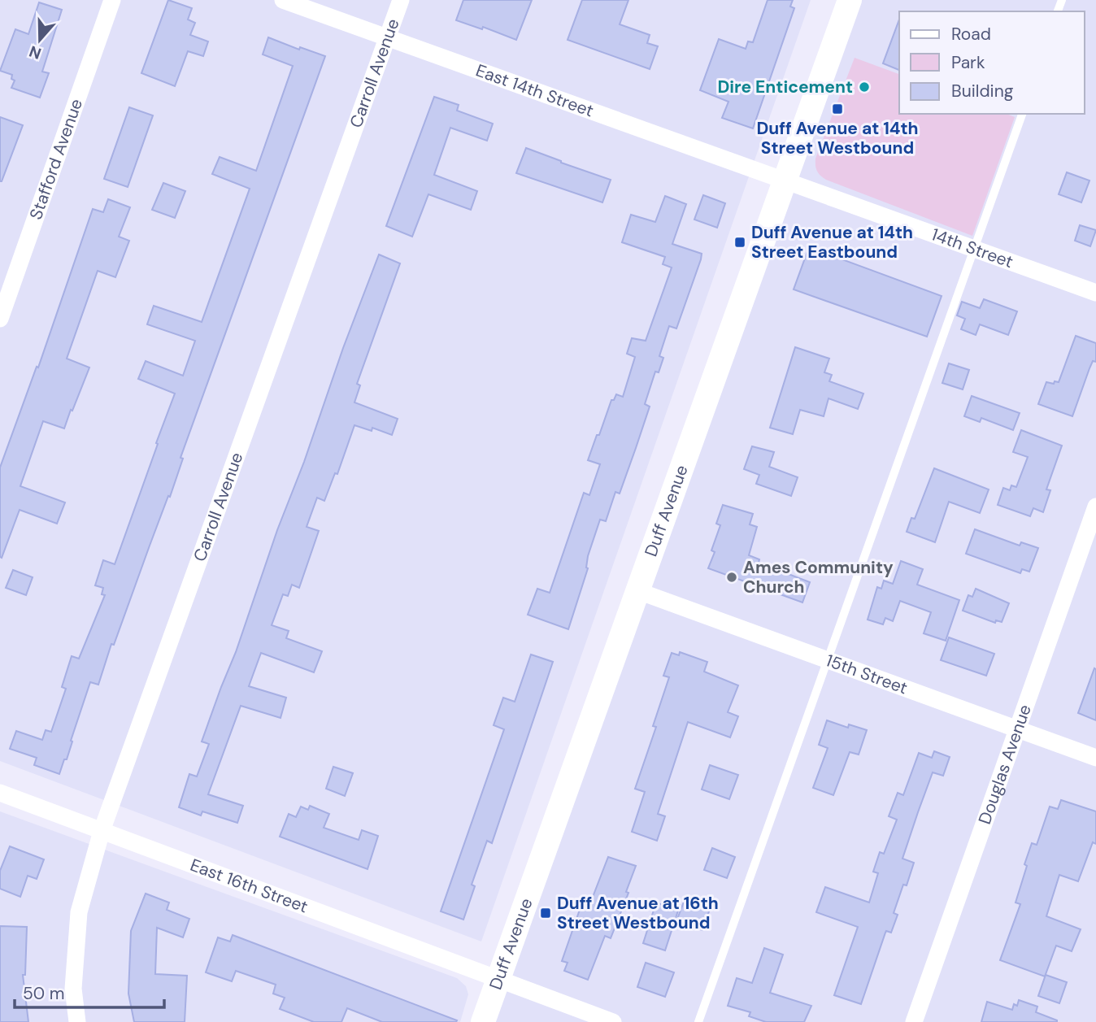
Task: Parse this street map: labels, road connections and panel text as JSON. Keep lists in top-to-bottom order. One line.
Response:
{"streets":{"main road":["Duff Avenue"],"street":["Carroll Avenue","East 14th Street","Stafford Avenue","14th Street","15th Street","Douglas Avenue","East 16th Street"]},"crossings":[["Carroll Avenue","East 14th Street"],["Carroll Avenue","East 16th Street"],["East 14th Street","14th Street"],["East 14th Street","Duff Avenue"],["14th Street","Duff Avenue"],["Duff Avenue","15th Street"],["Duff Avenue","East 16th Street"],["15th Street","Douglas Avenue"]],"places":{"other":["Dire Enticement","Ames Community Church"],"transit":["Duff Avenue at 14th Street Westbound","Duff Avenue at 14th Street Eastbound","Duff Avenue at 16th Street Westbound"]},"legend":["Road","Park","Building"],"scale_bar":"50 m","north":"bottom"}
